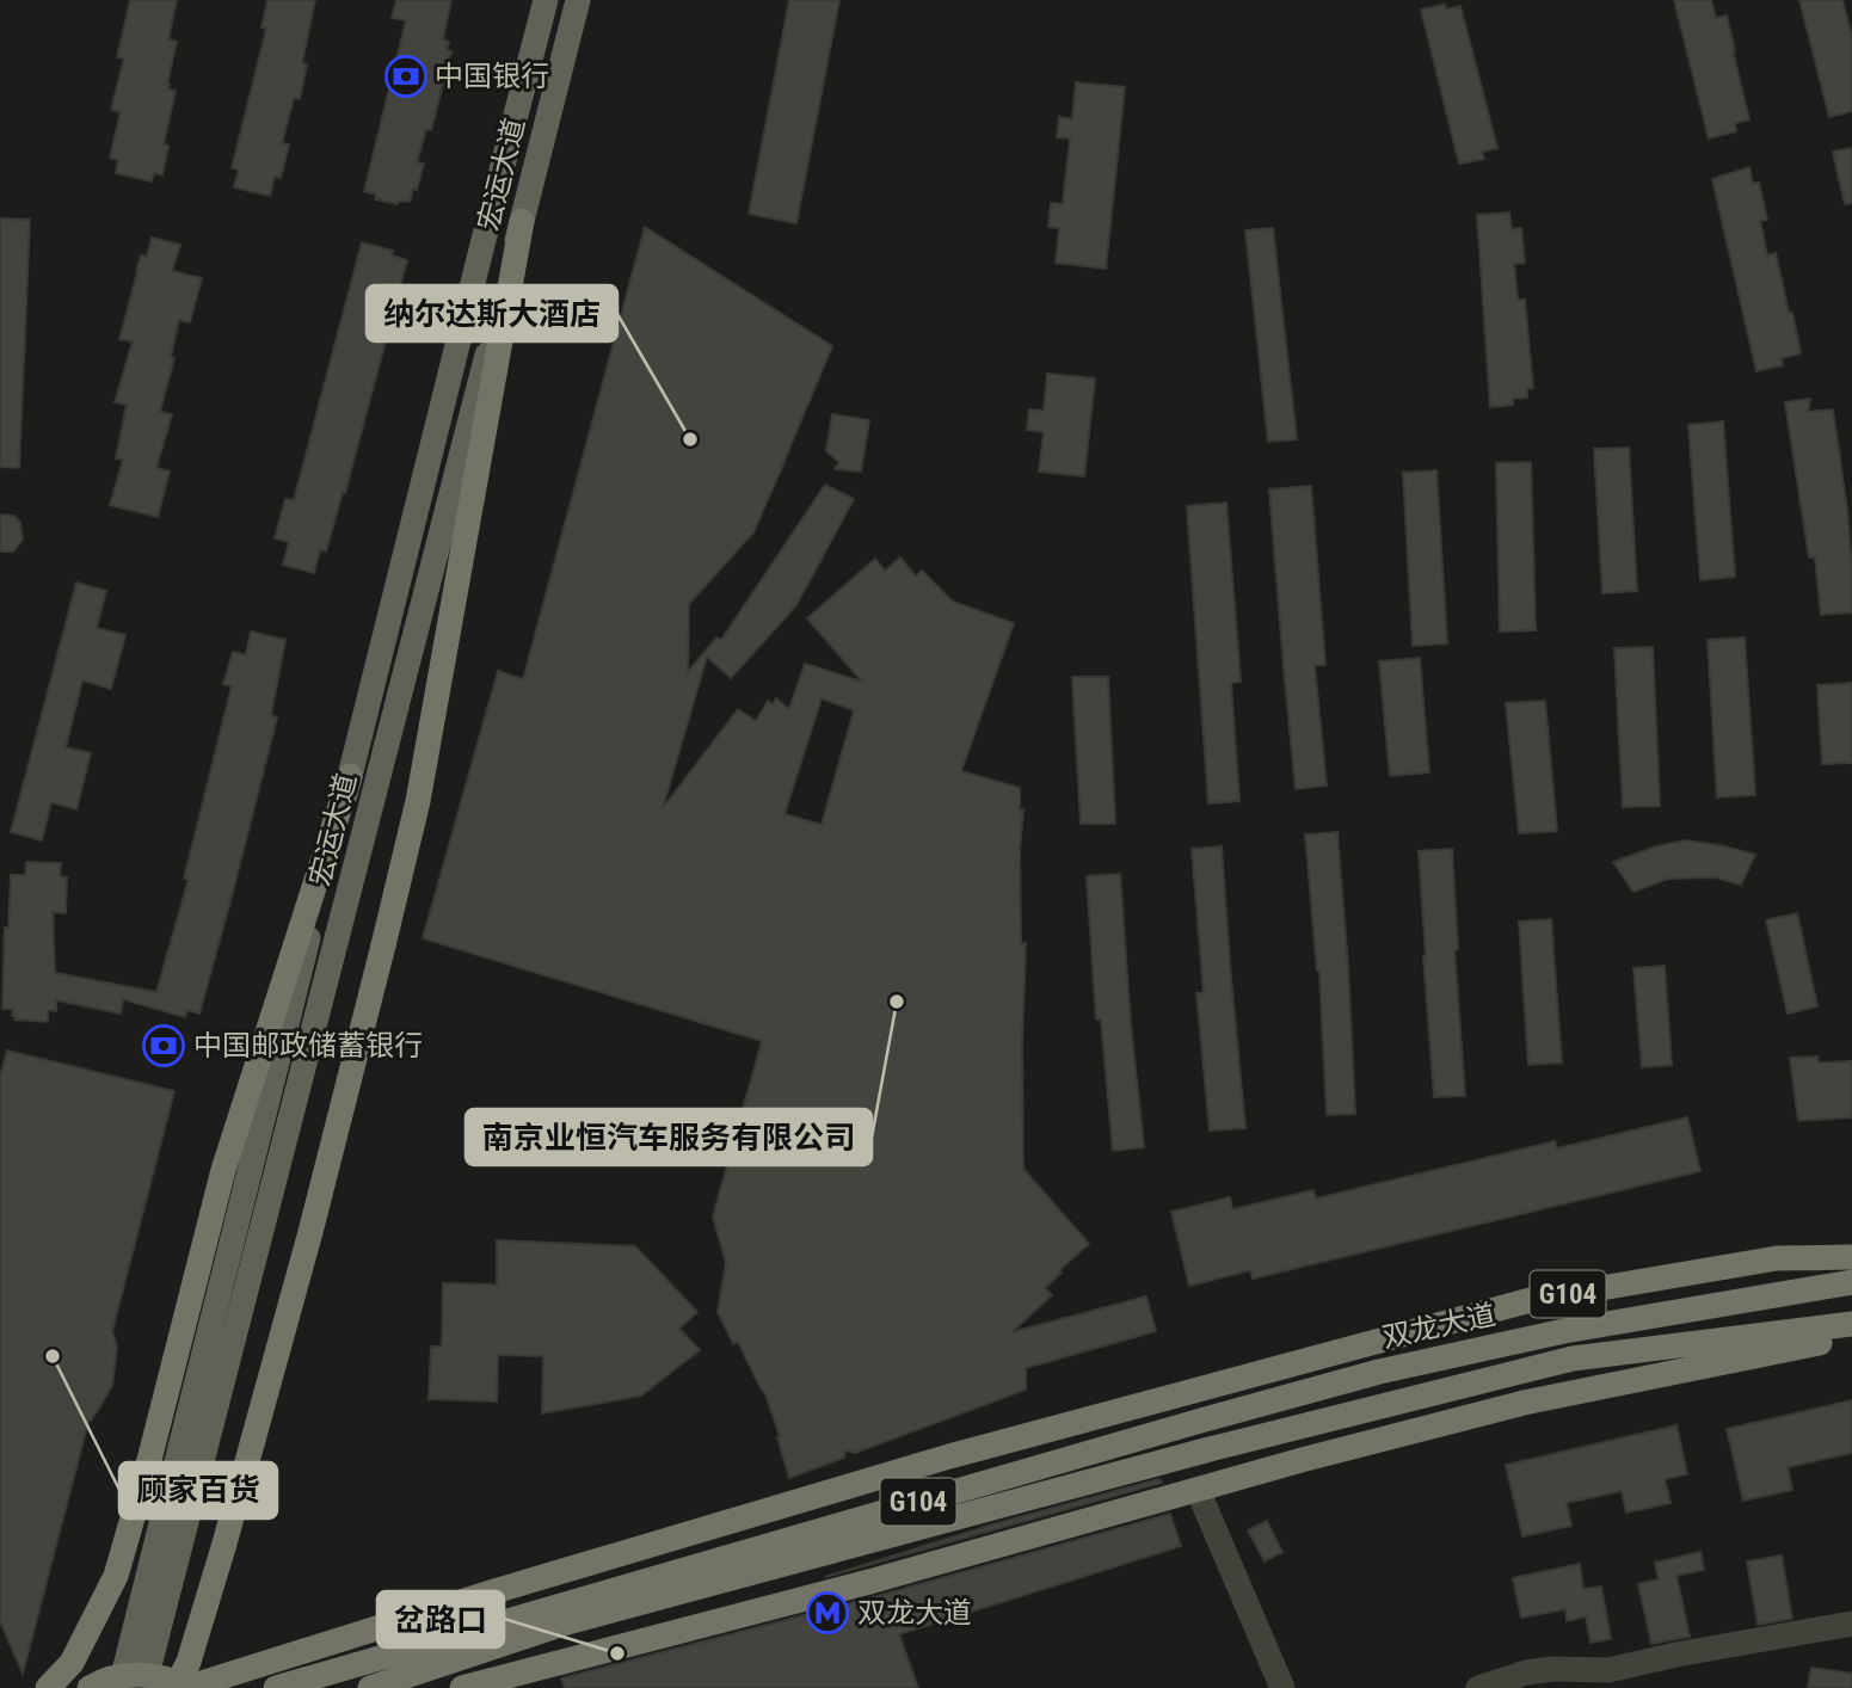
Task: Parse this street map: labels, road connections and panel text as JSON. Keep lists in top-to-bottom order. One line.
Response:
{"streets":{"highway":["G104","双龙大道"],"main road":["宏运大道"]},"places":{"bank":["中国银行","中国邮政储蓄银行"],"other":["纳尔达斯大酒店","南京业恒汽车服务有限公司","顾家百货","岔路口"],"metro station":["双龙大道"]}}
